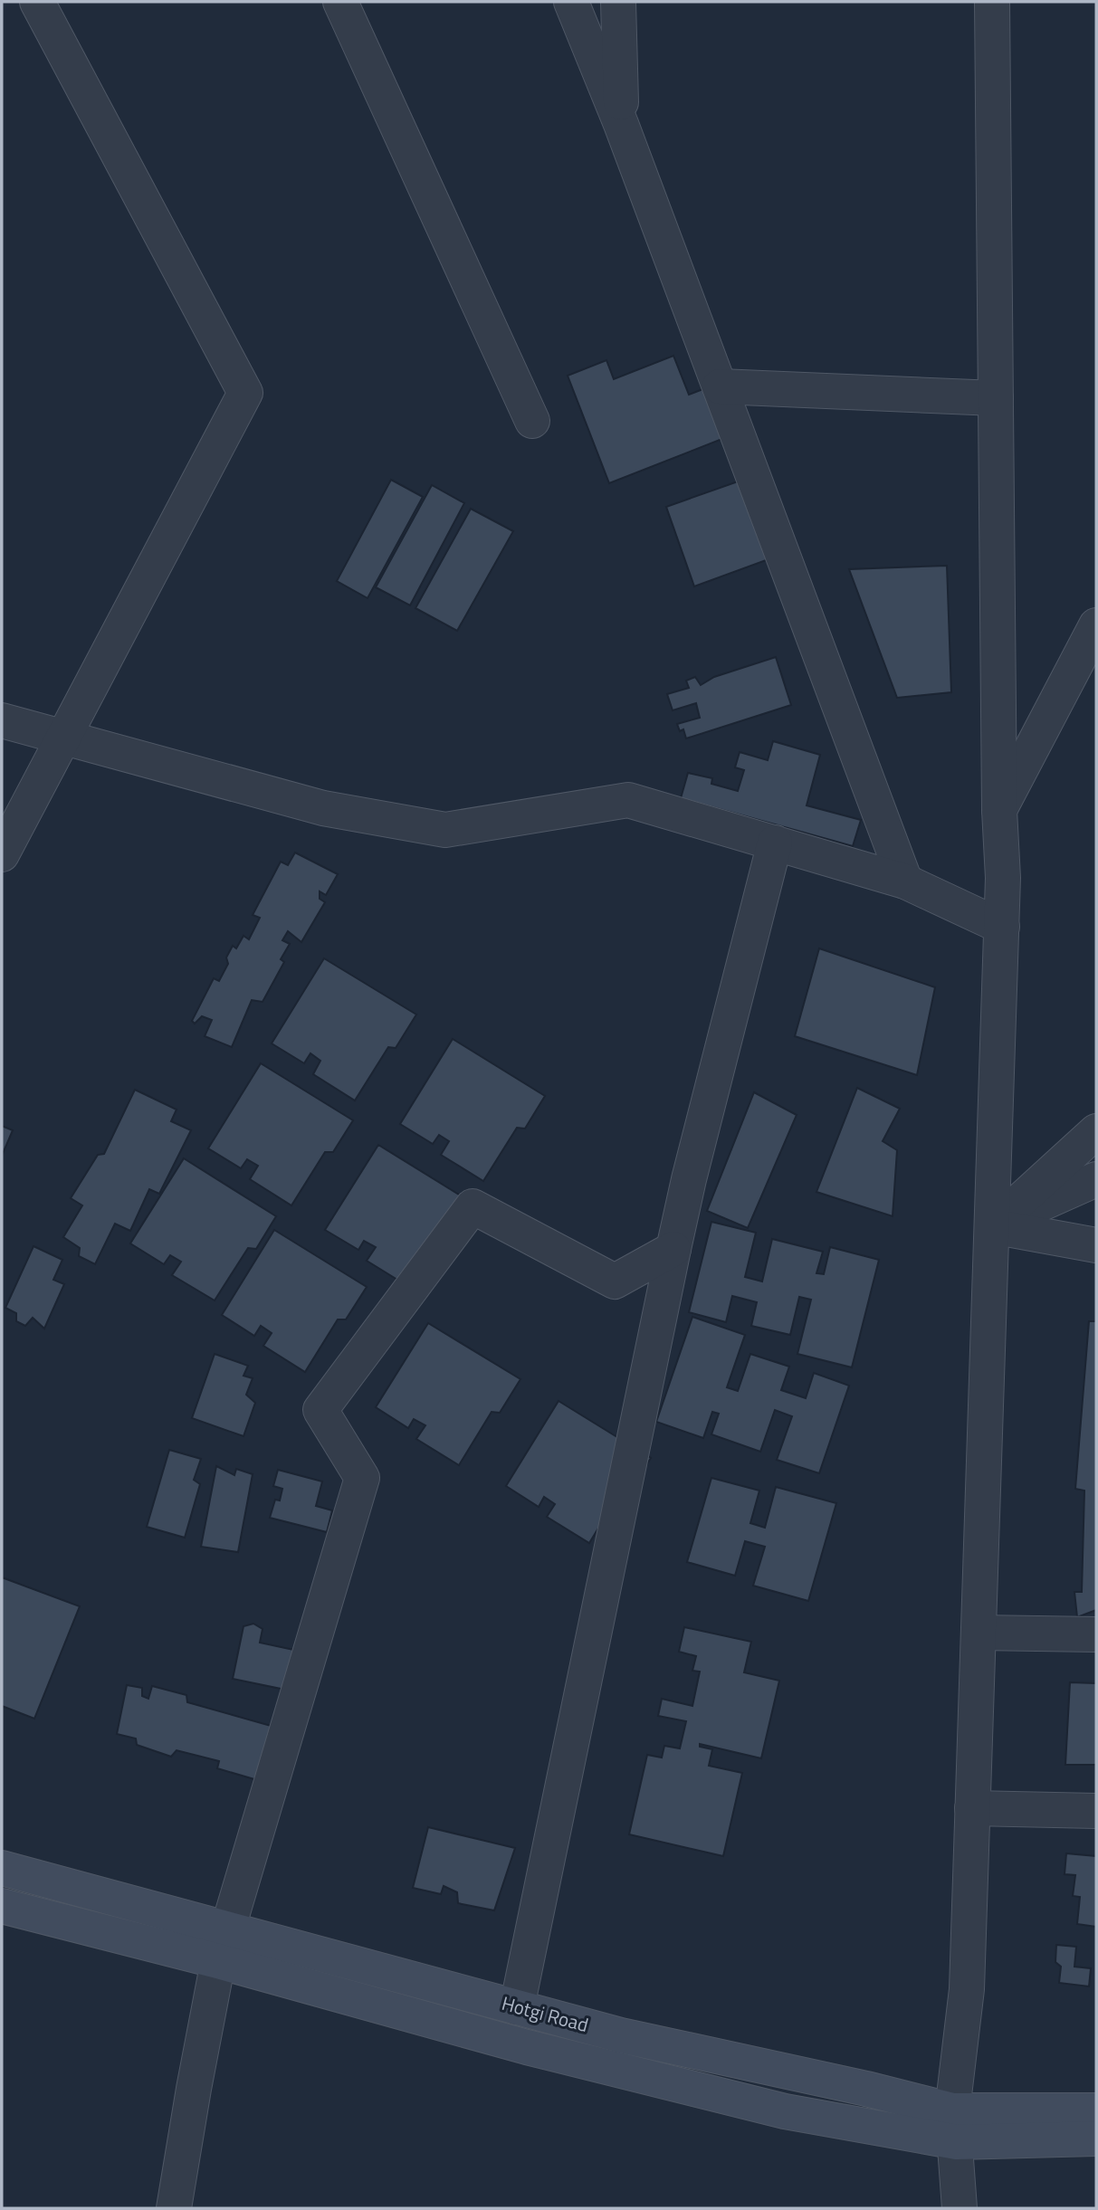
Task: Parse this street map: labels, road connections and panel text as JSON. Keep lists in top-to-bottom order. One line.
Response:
{"streets":{"main road":["Hotgi Road"]}}
